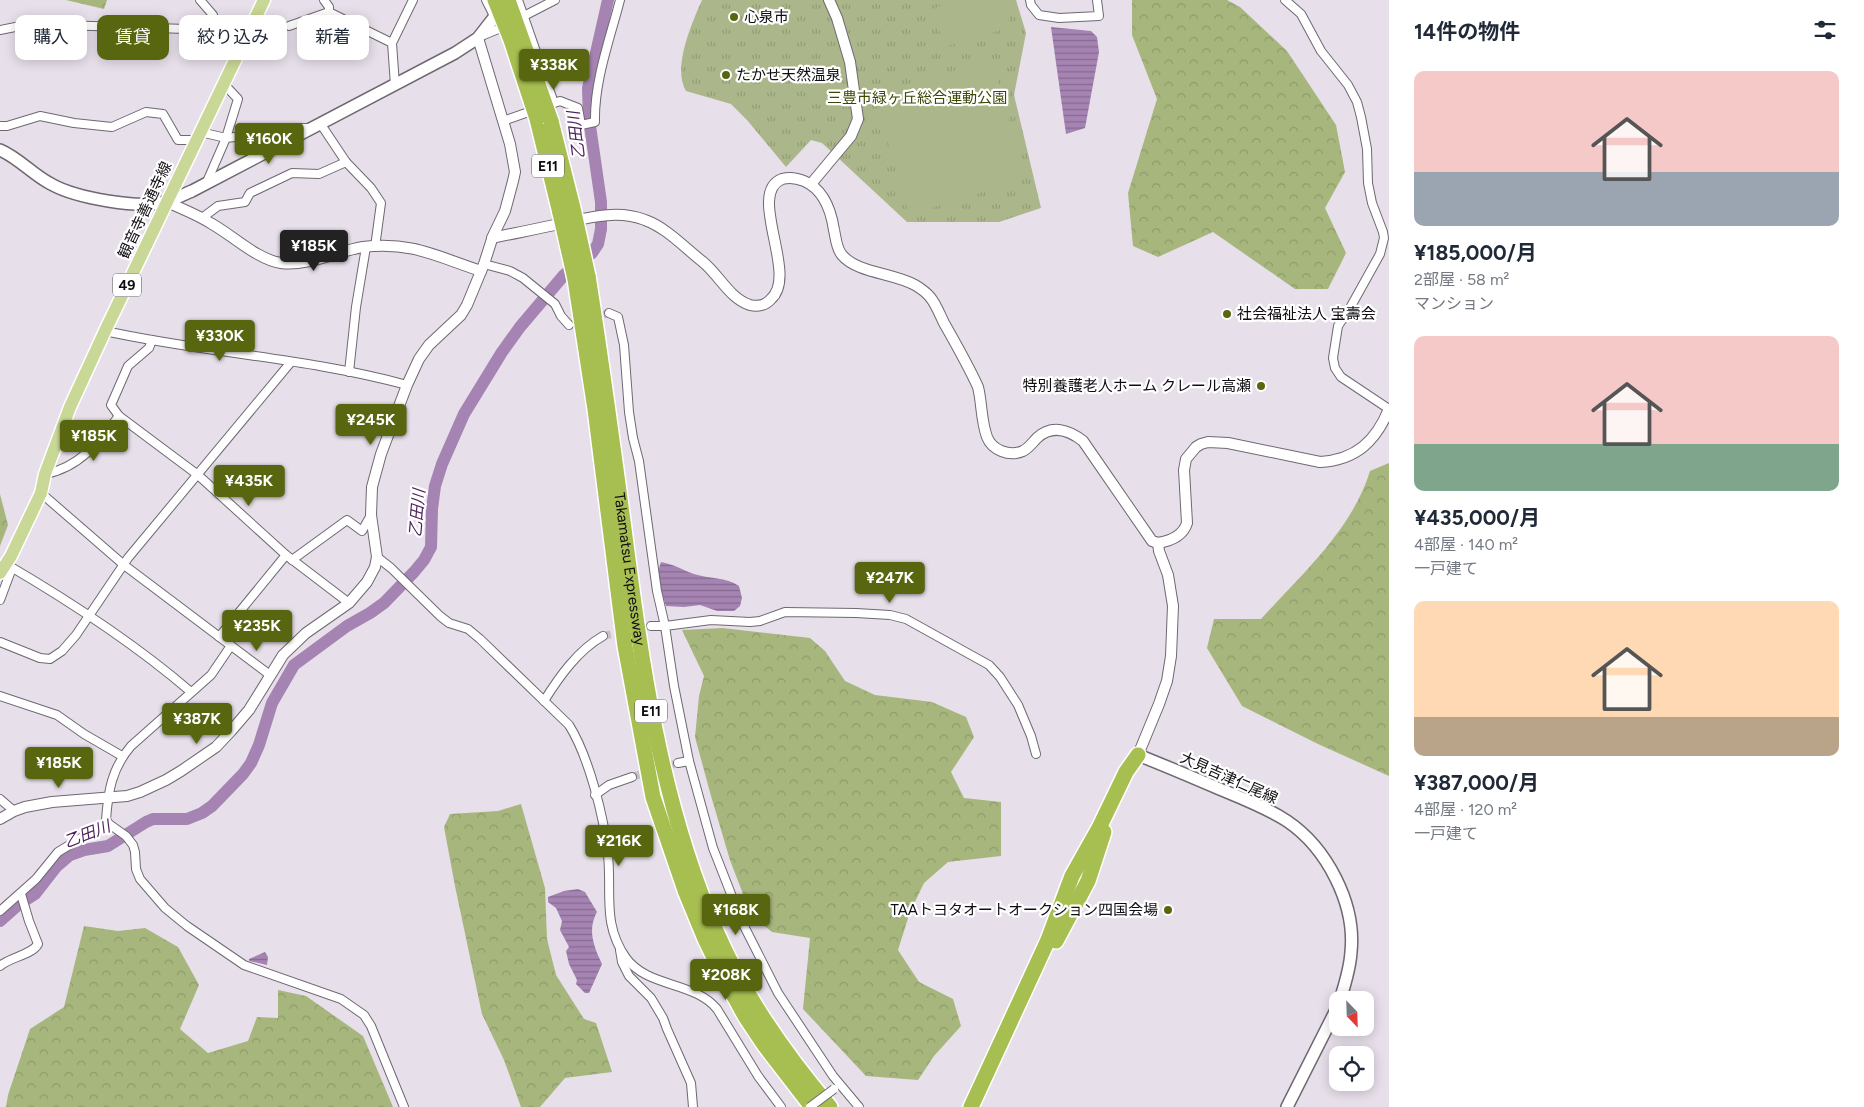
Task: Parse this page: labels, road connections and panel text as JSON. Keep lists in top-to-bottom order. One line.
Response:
{"streets":{"highway":["E11","Takamatsu Expressway"],"main road":["観音寺善通寺線","49","大見吉津仁尾線"]},"water":["乙田川"],"parks":["三豊市緑ヶ丘総合運動公園"],"places":["心泉市","たかせ天然温泉","社会福祉法人 宝壽会","特別養護老人ホーム クレール高瀬","TAAトヨタオートオークション四国会場"],"north":"bottom right","page":{"heading":"14件の物件","chip":["購入","賃貸","絞り込み","新着"],"price":["¥338K","¥160K","¥185K","¥330K","¥245K","¥185K","¥435K","¥247K","¥235K","¥387K","¥185K","¥216K","¥168K","¥208K"],"list":[{"name":"¥185,000/月","note":"2部屋 · 58 m² · マンション"},{"name":"¥435,000/月","note":"4部屋 · 140 m² · 一戸建て"},{"name":"¥387,000/月","note":"4部屋 · 120 m² · 一戸建て"}]}}
